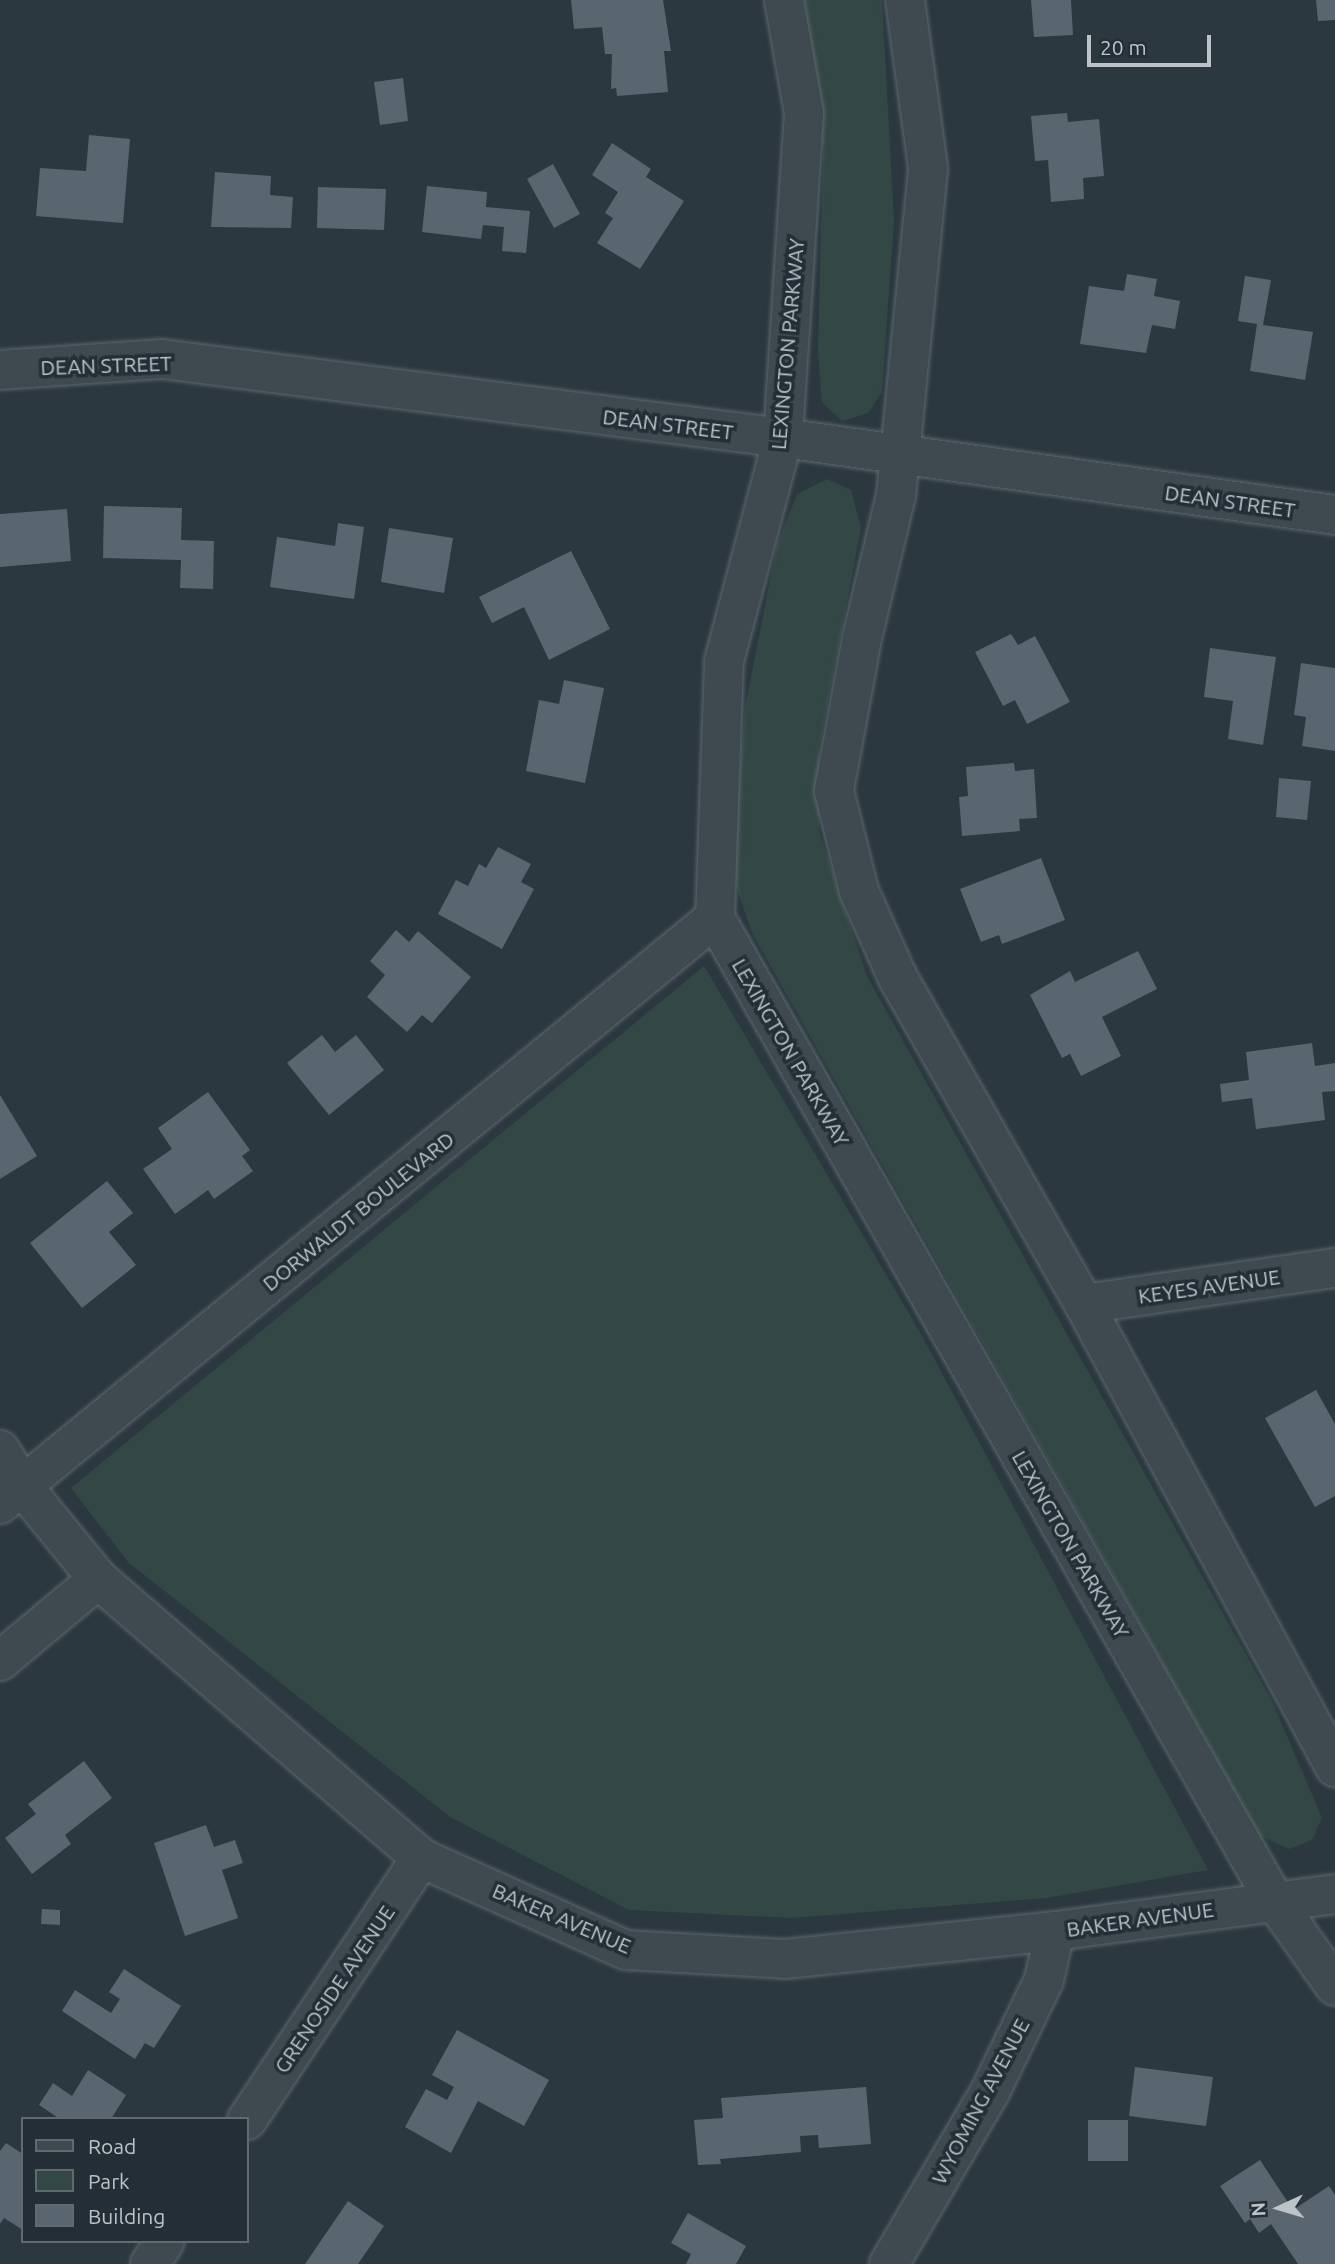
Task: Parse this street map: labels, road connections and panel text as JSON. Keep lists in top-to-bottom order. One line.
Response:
{"streets":{"street":["LEXINGTON PARKWAY","DEAN STREET","DORWALDT BOULEVARD","KEYES AVENUE","BAKER AVENUE","GRENOSIDE AVENUE","WYOMING AVENUE"]},"crossings":[["LEXINGTON PARKWAY","DEAN STREET"],["LEXINGTON PARKWAY","DORWALDT BOULEVARD"],["LEXINGTON PARKWAY","BAKER AVENUE"],["DORWALDT BOULEVARD","BAKER AVENUE"],["BAKER AVENUE","GRENOSIDE AVENUE"],["BAKER AVENUE","WYOMING AVENUE"]],"legend":["Road","Park","Building"],"scale_bar":"20 m","north":"left"}
